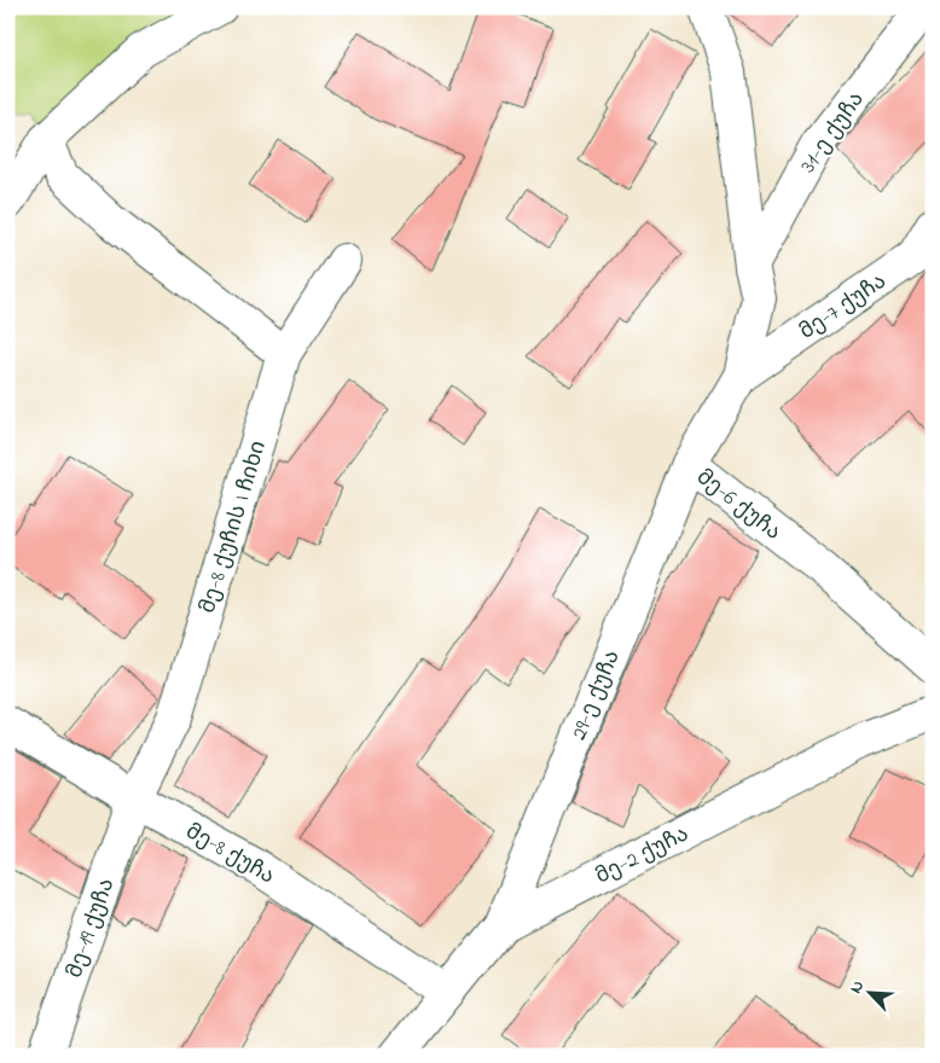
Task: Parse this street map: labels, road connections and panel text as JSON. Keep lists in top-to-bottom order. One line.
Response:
{"streets":{"street":["31-ე ქუჩა","მე-7 ქუჩა","მე-6 ქუჩა","მე-8 ქუჩის I ჩიხი","29-ე ქუჩა","მე-8 ქუჩა","მე-2 ქუჩა","მე-19 ქუჩა"]},"crossings":[["31-ე ქუჩა","მე-6 ქუჩა"],["მე-7 ქუჩა","მე-6 ქუჩა"],["მე-6 ქუჩა","29-ე ქუჩა"],["მე-8 ქუჩის I ჩიხი","მე-8 ქუჩა"],["მე-8 ქუჩის I ჩიხი","მე-19 ქუჩა"],["29-ე ქუჩა","მე-2 ქუჩა"],["მე-8 ქუჩა","მე-2 ქუჩა"],["მე-8 ქუჩა","მე-19 ქუჩა"]],"north":"top left"}
